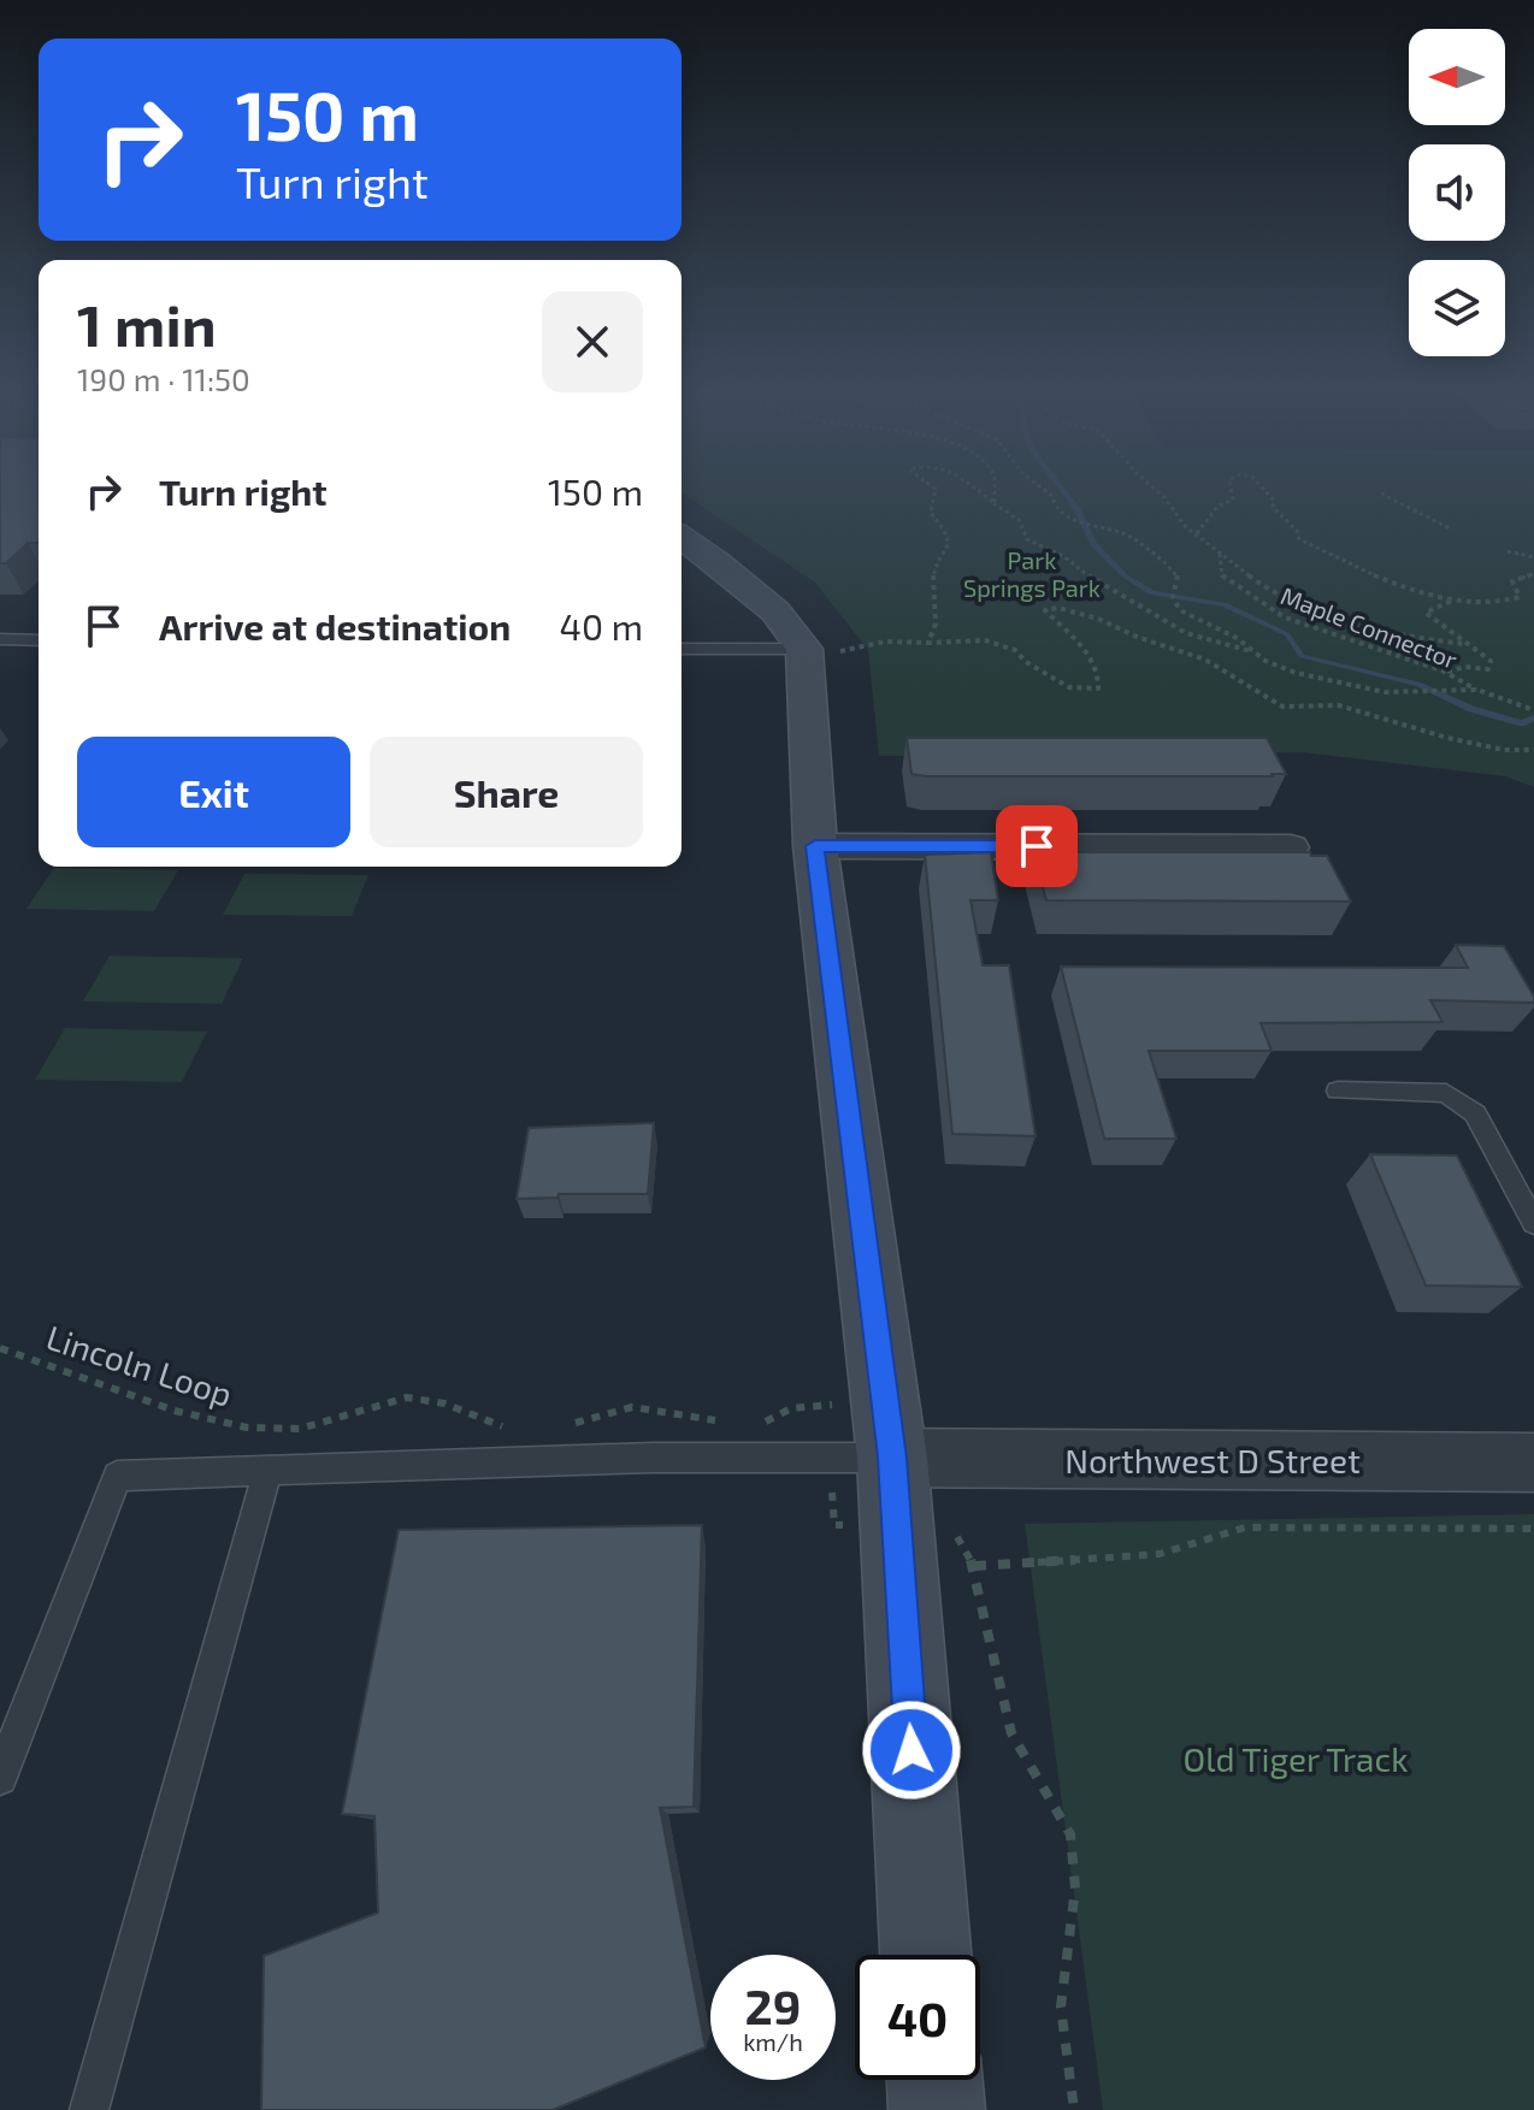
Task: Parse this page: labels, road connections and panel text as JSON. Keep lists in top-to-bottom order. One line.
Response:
{"streets":{"street":["Northwest D Street"],"path":["Maple Connector","Lincoln Loop"]},"parks":["Park Springs Park","Old Tiger Track"],"north":"left","page":{"turn":["150 m","Turn right"],"heading":["1 min","190 m · 11:50"],"list":[{"name":"Turn right","value":"150 m"},{"name":"Arrive at destination","value":"40 m"}],"buttons":["Exit","Share"],"speed":"29 km/h","limit":"40"}}
